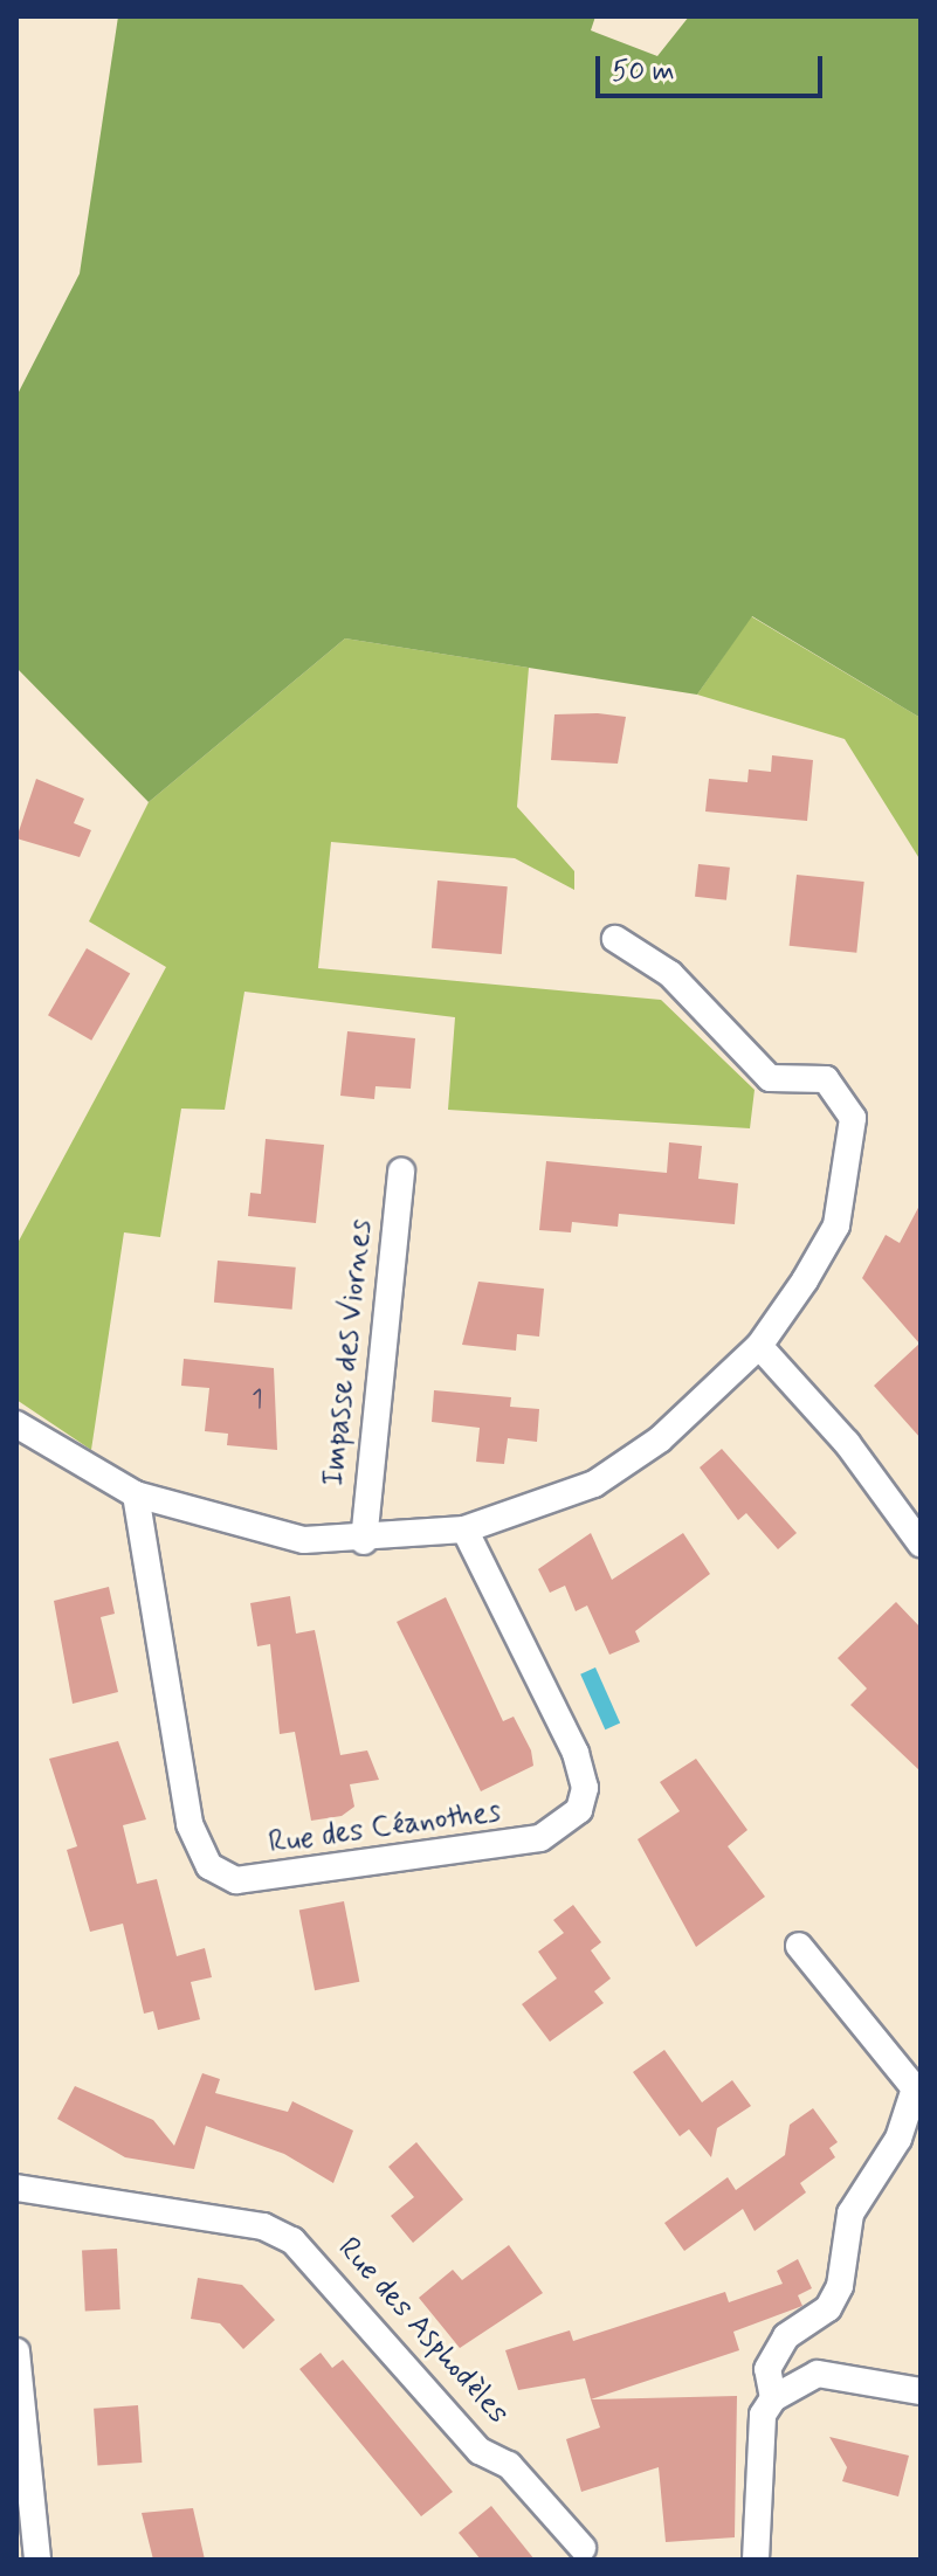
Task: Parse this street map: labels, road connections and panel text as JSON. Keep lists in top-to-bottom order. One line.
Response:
{"streets":{"street":["Impasse des Viornes","Rue des Céanothes","Rue des Asphodèles"]},"house_numbers":["1"],"scale_bar":"50 m"}
